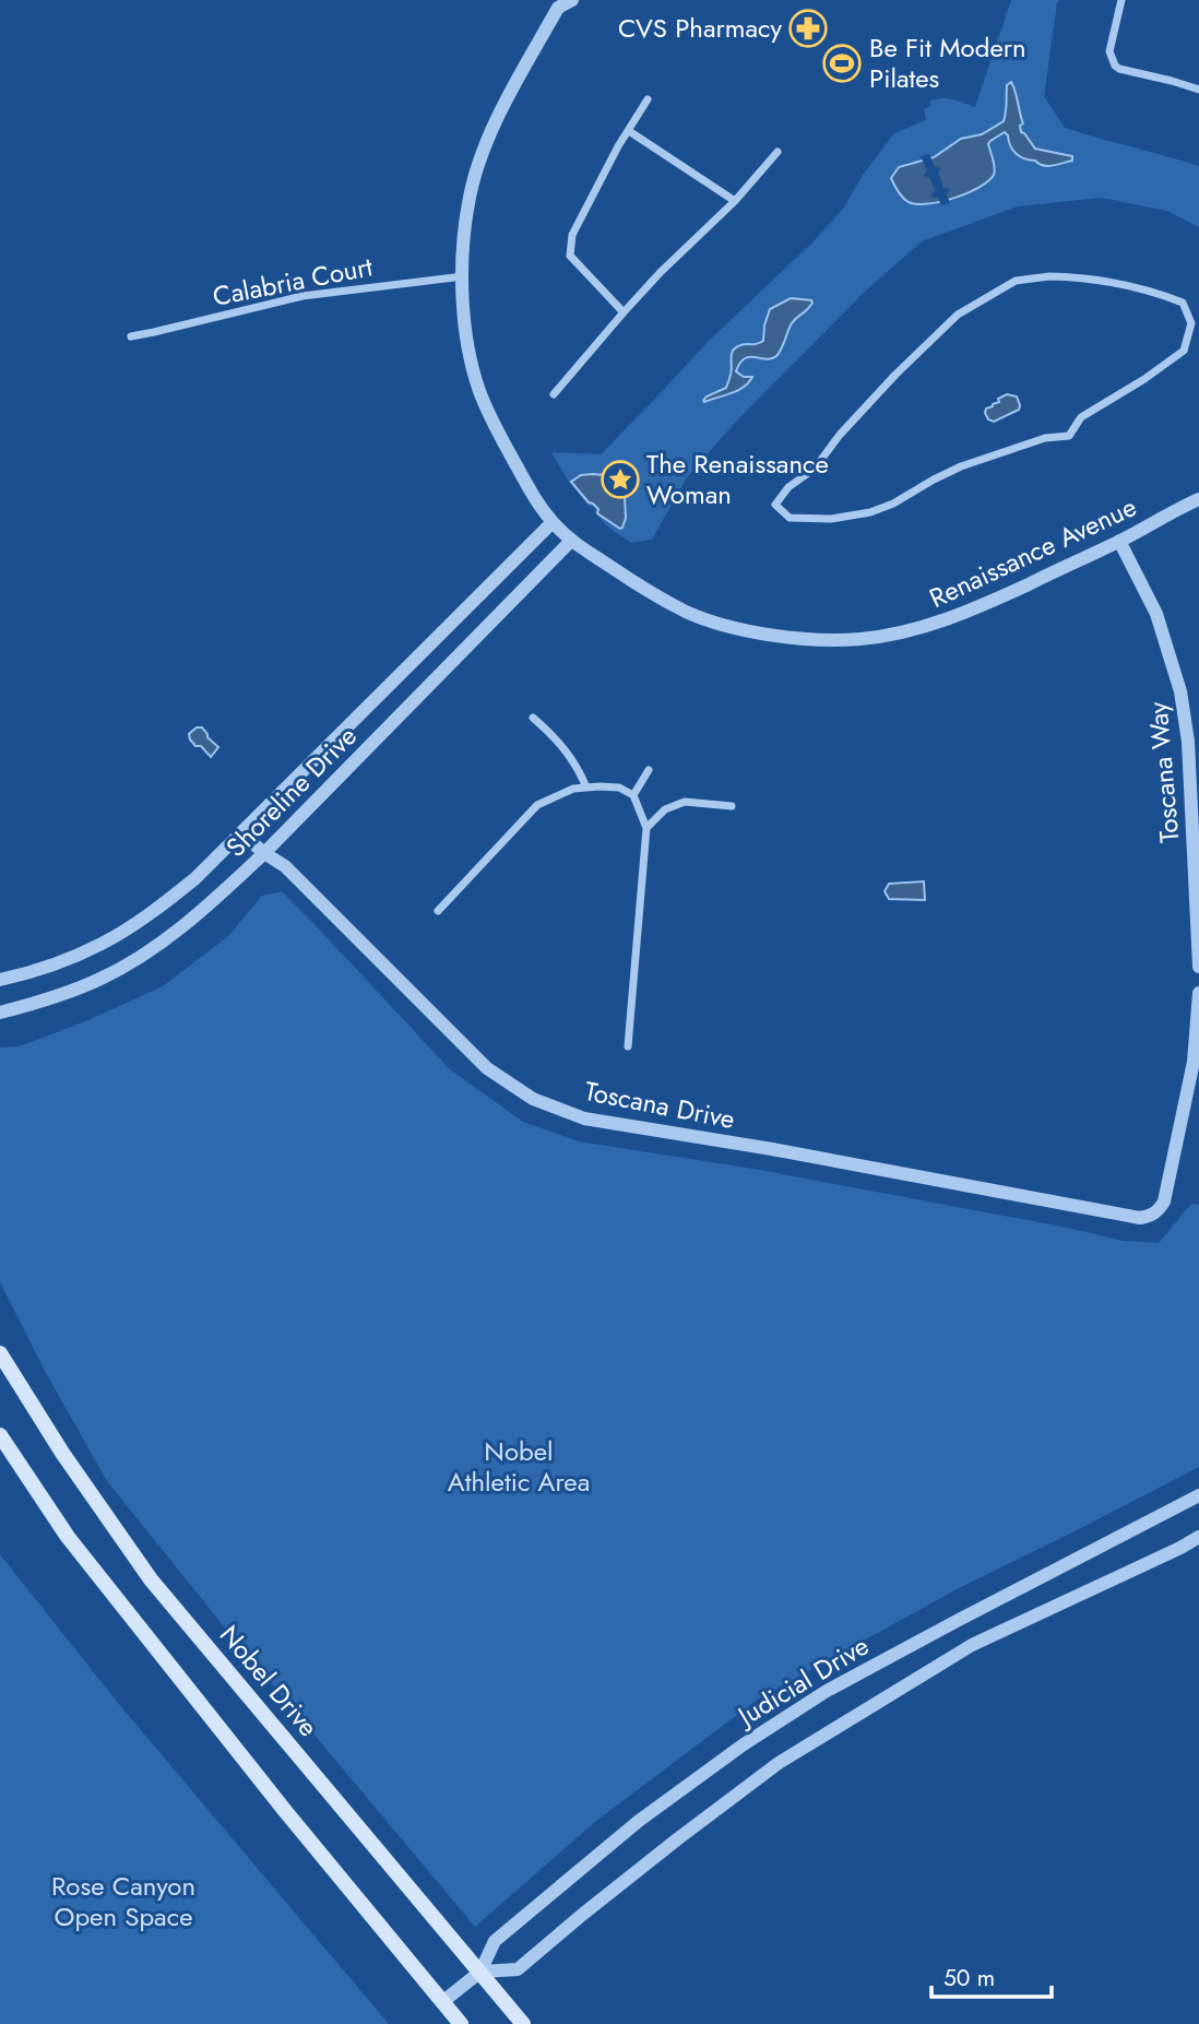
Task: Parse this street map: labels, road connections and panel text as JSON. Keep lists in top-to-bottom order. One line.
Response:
{"streets":{"main road":["Nobel Drive"],"street":["Calabria Court","Renaissance Avenue","Toscana Way","Shoreline Drive","Toscana Drive","Judicial Drive"]},"crossings":[["Calabria Court","Renaissance Avenue"],["Renaissance Avenue","Toscana Way"],["Renaissance Avenue","Shoreline Drive"],["Shoreline Drive","Toscana Drive"],["Nobel Drive","Judicial Drive"]],"parks":["Nobel Athletic Area","Rose Canyon Open Space"],"places":{"pharmacy":["CVS Pharmacy"],"sports":["Be Fit Modern Pilates"],"place":["The Renaissance Woman"]},"scale_bar":"50 m"}
